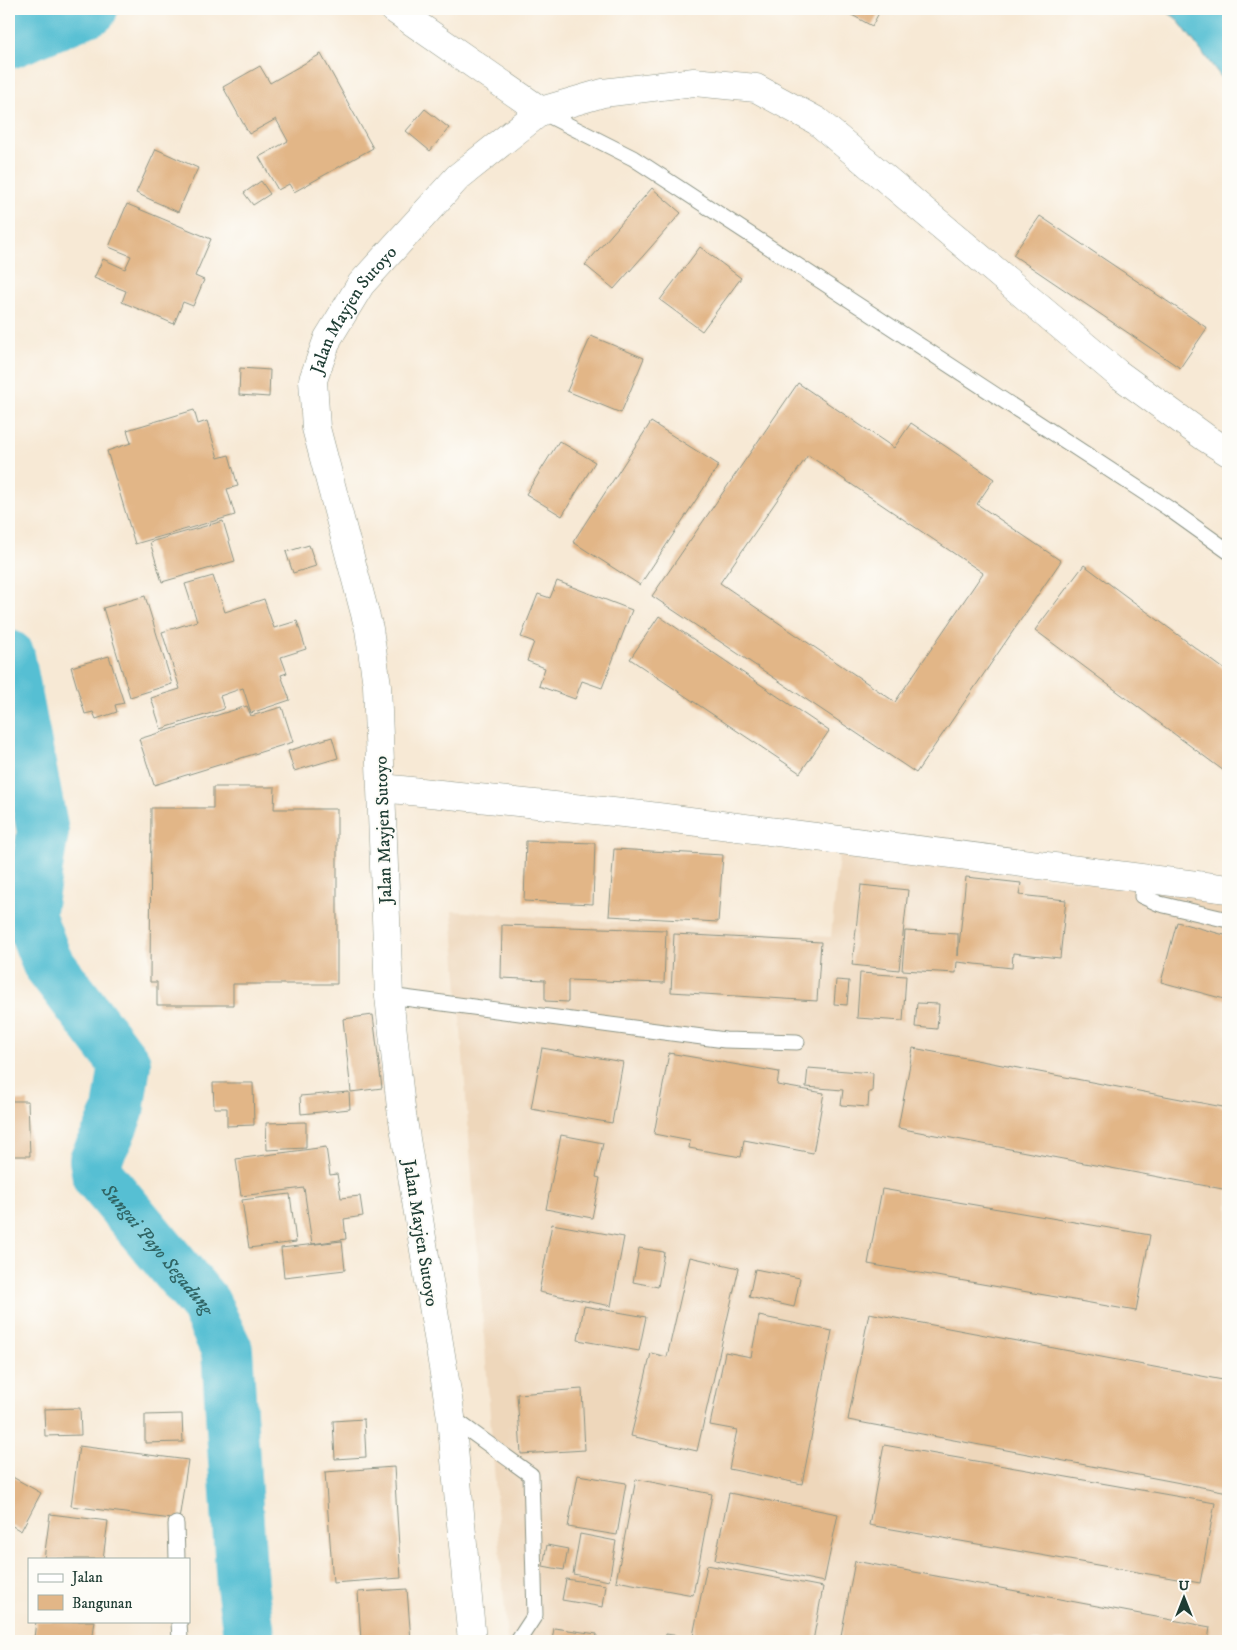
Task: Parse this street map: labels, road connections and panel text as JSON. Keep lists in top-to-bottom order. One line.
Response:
{"streets":{"street":["Jalan Mayjen Sutoyo"]},"water":["Sungai Payo Segadung"],"legend":["Jalan","Bangunan"],"north":"top"}
